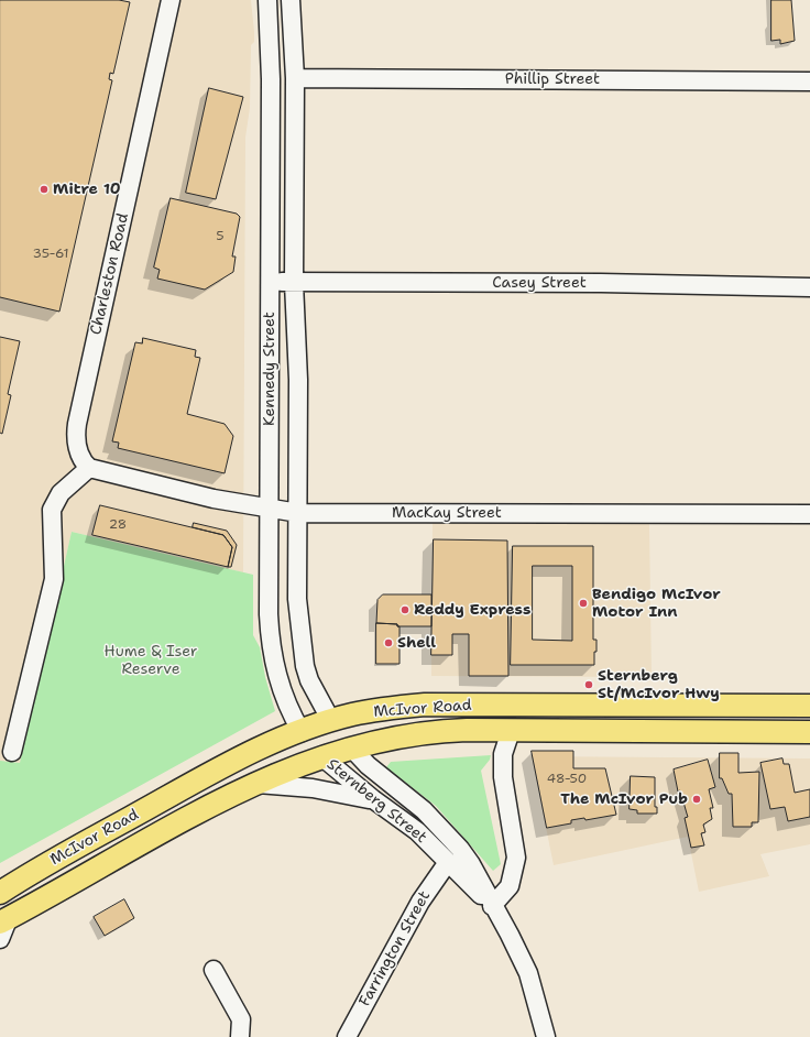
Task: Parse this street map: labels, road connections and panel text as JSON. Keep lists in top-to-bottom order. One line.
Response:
{"streets":{"main road":["McIvor Road","Sternberg Street"],"street":["Phillip Street","Charleston Road","Casey Street","Kennedy Street","MacKay Street","Farrington Street"]},"crossings":[["Phillip Street","Kennedy Street"],["Charleston Road","MacKay Street"],["Casey Street","Kennedy Street"],["Kennedy Street","MacKay Street"],["Kennedy Street","McIvor Road"],["Kennedy Street","Sternberg Street"],["McIvor Road","Sternberg Street"],["Sternberg Street","Farrington Street"]],"parks":["Hume & Iser Reserve"],"places":["Mitre 10","Bendigo McIvor Motor Inn","Reddy Express","Shell","Sternberg St/McIvor Hwy","The McIvor Pub"],"house_numbers":["5","35-61","28","48-50"]}
